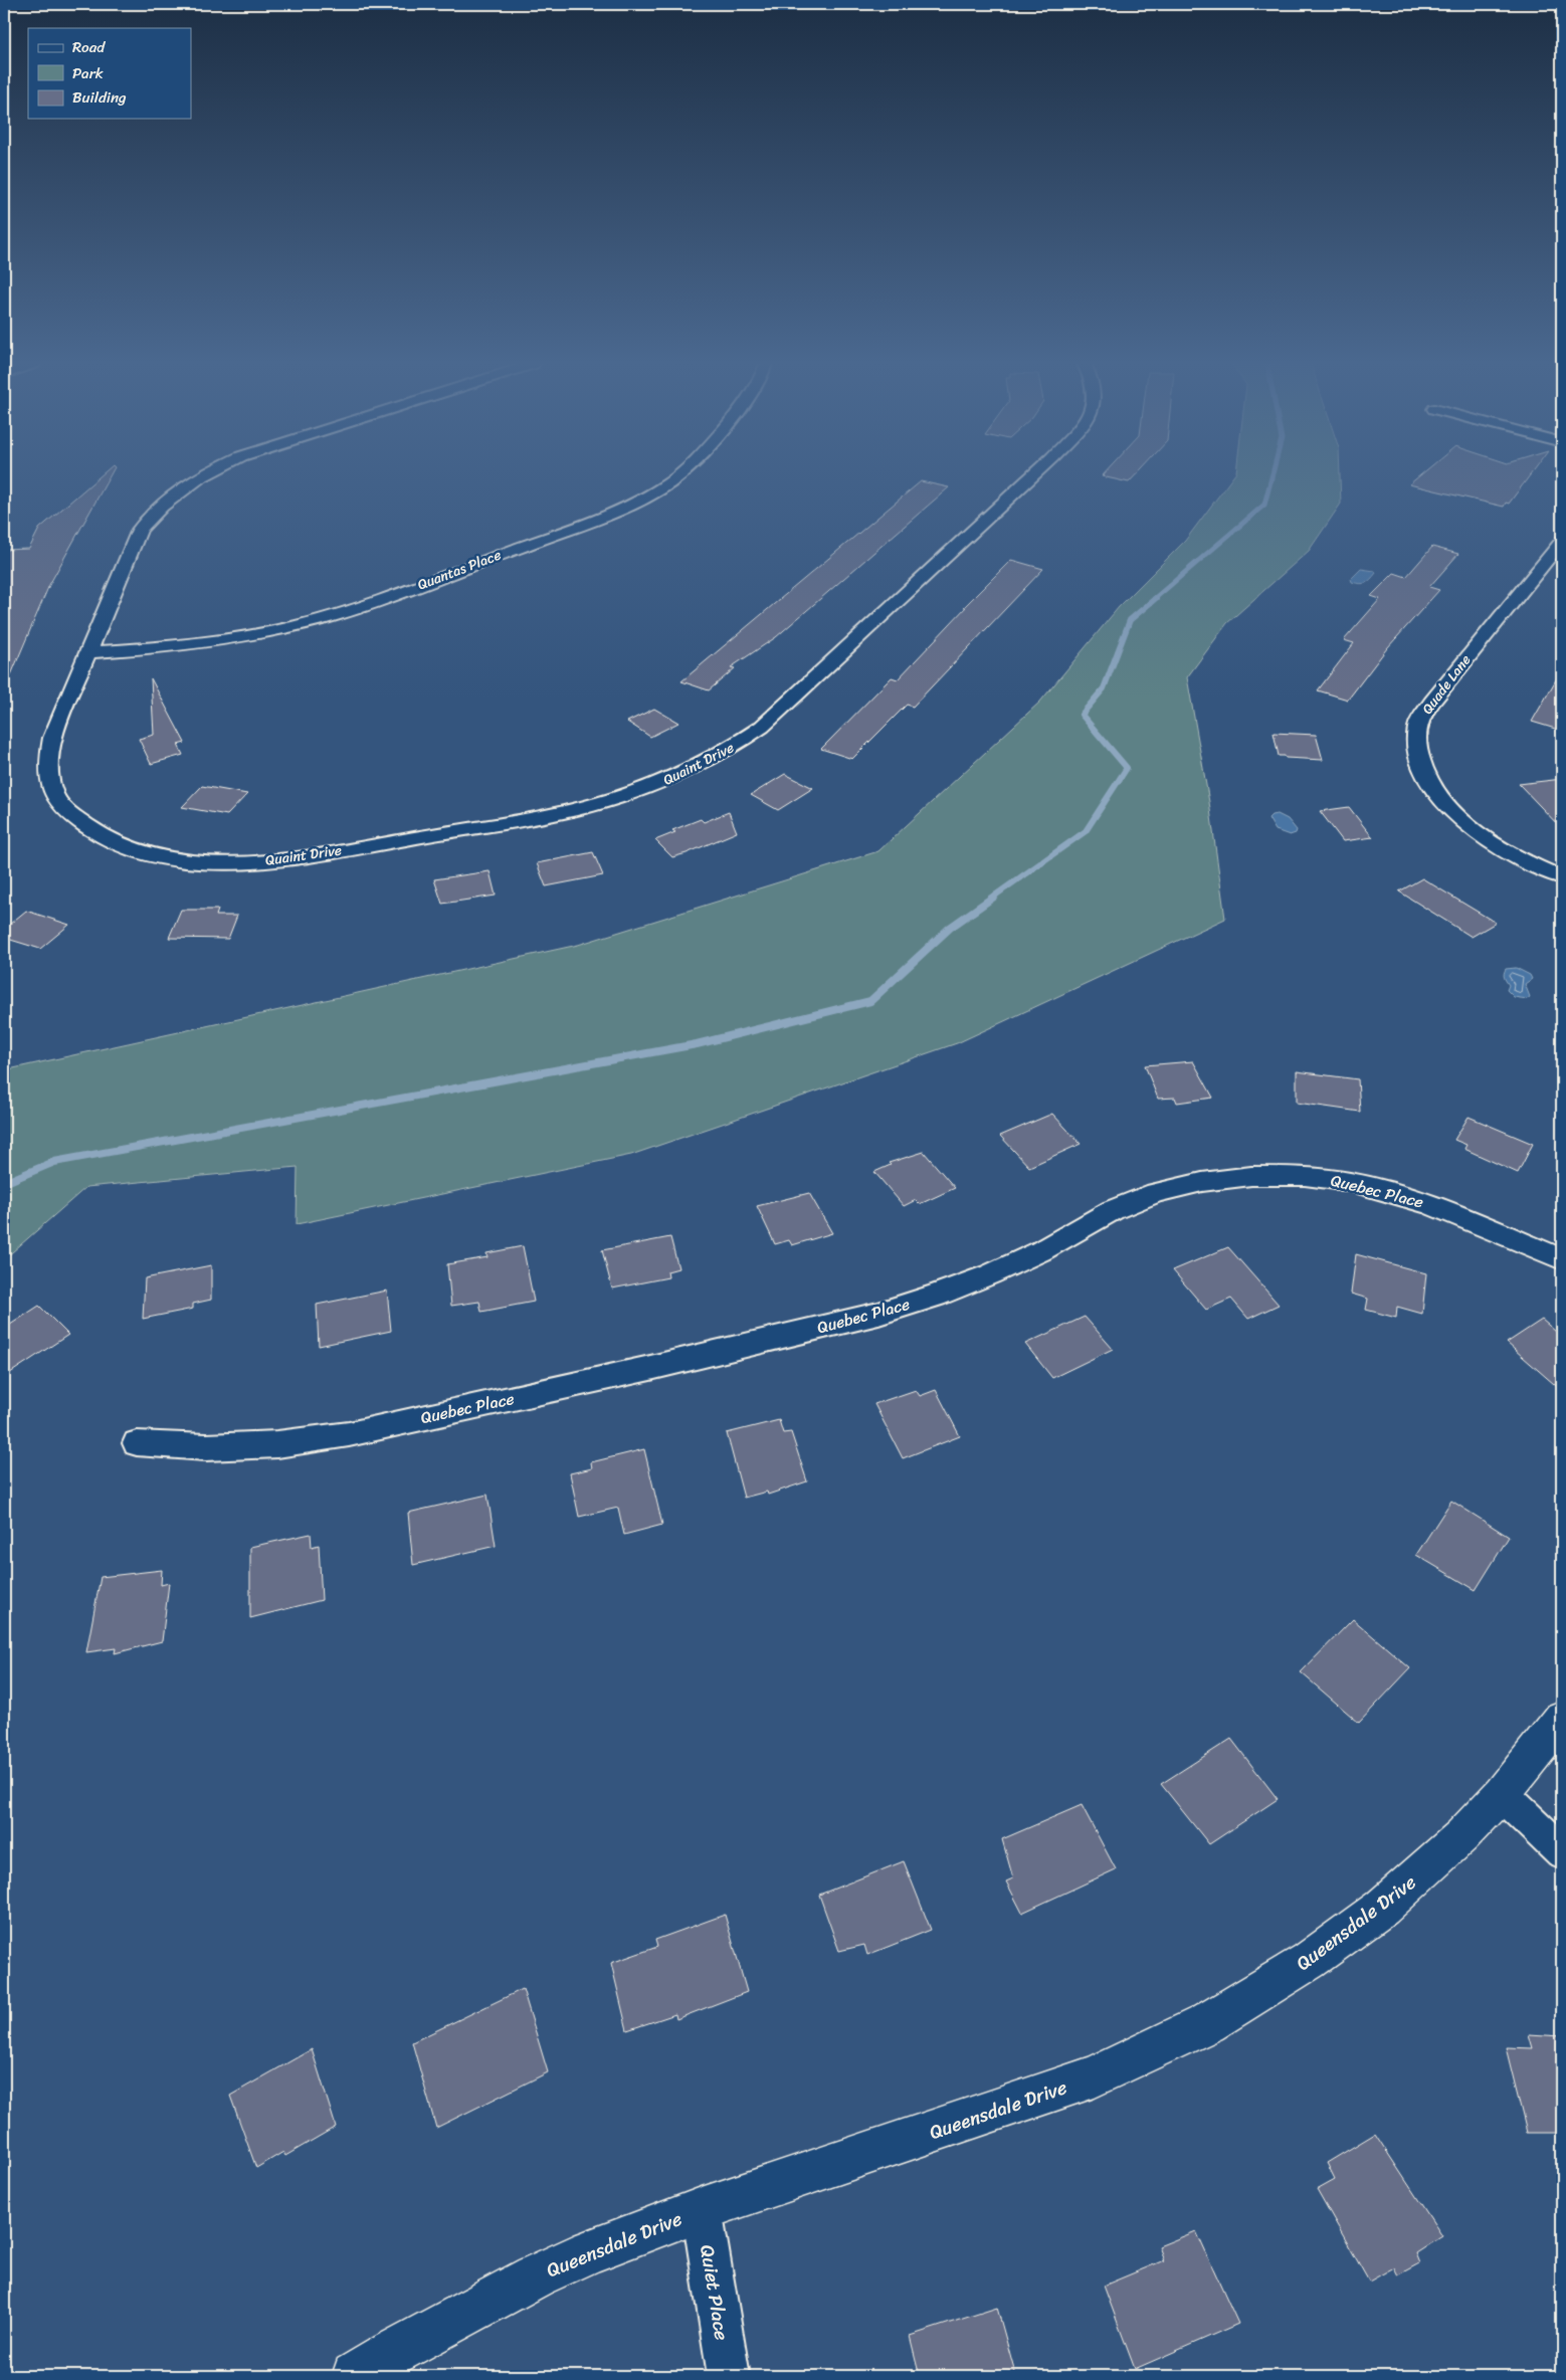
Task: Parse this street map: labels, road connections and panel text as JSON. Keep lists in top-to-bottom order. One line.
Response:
{"streets":{"street":["Quantas Place","Quade Lane","Quaint Drive","Quebec Place","Queensdale Drive","Quiet Place"]},"crossings":[["Quantas Place","Quaint Drive"],["Queensdale Drive","Quiet Place"]],"legend":["Road","Park","Building"]}
